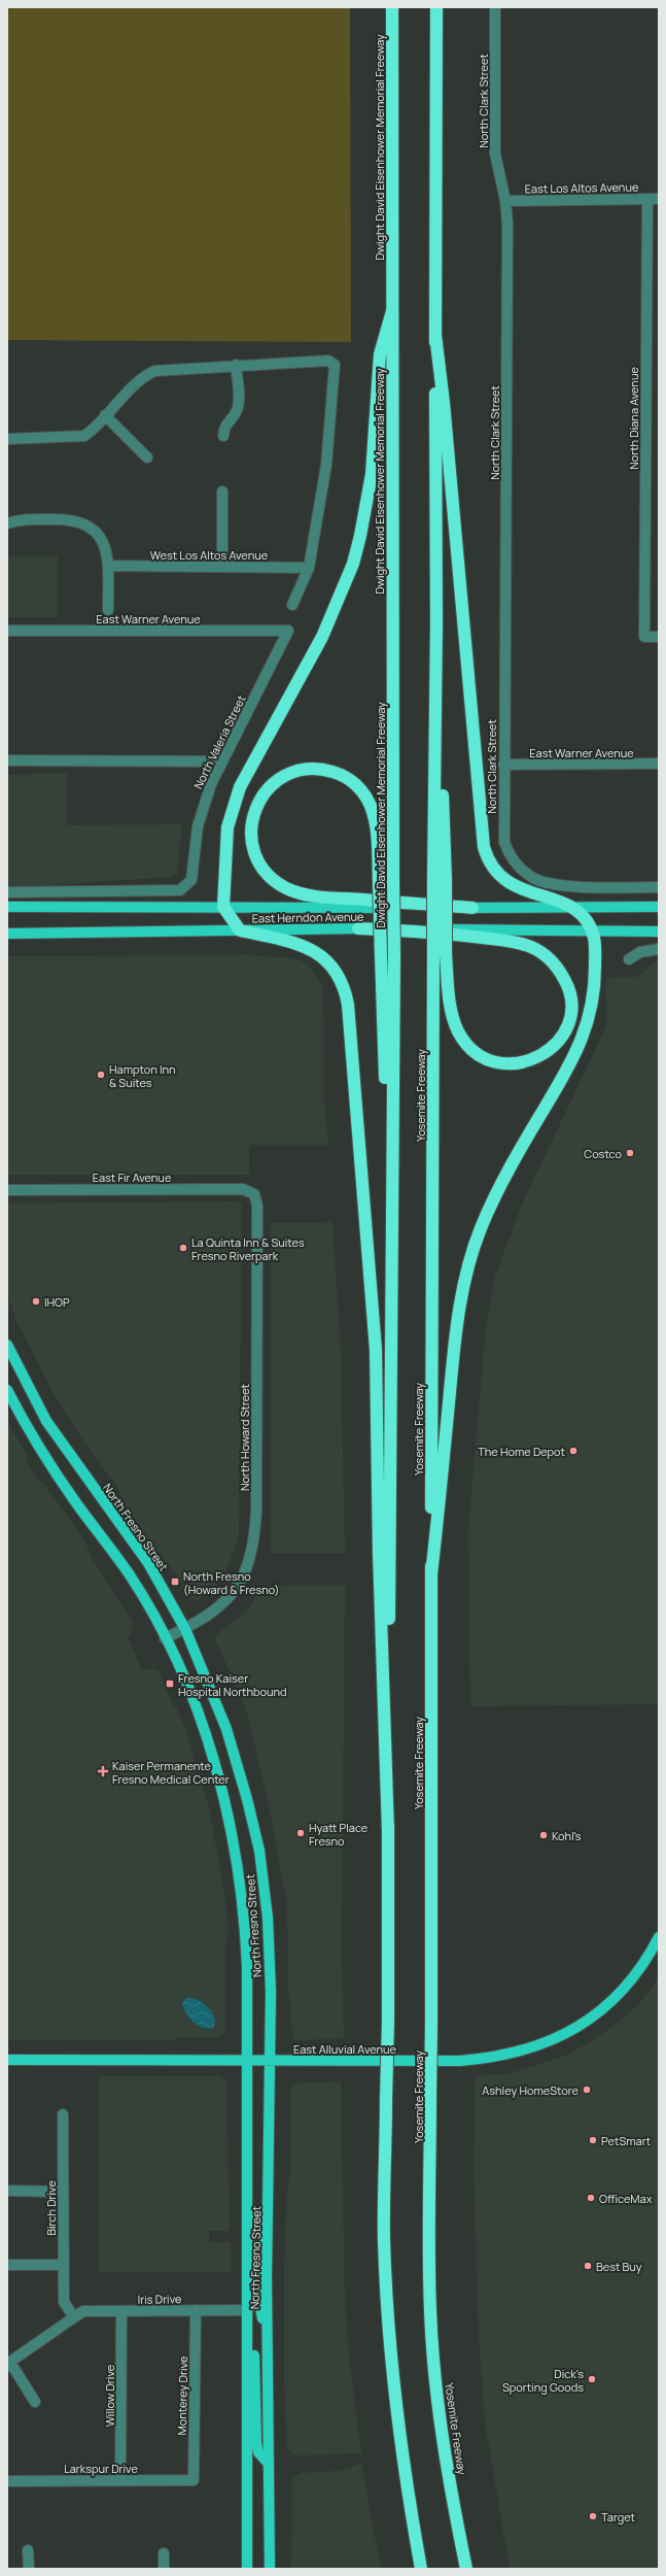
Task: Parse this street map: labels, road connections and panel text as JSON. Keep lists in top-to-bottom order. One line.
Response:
{"streets":{"highway":["Dwight David Eisenhower Memorial Freeway","Yosemite Freeway"],"main road":["East Herndon Avenue","North Fresno Street","East Alluvial Avenue"],"street":["North Clark Street","East Los Altos Avenue","North Diana Avenue","West Los Altos Avenue","East Warner Avenue","North Valeria Street","East Fir Avenue","North Howard Street","Birch Drive","Iris Drive","Willow Drive","Monterey Drive","Larkspur Drive"]},"crossings":[["North Clark Street","East Los Altos Avenue"],["North Clark Street","East Warner Avenue"],["East Los Altos Avenue","North Diana Avenue"],["East Warner Avenue","North Valeria Street"],["East Fir Avenue","North Howard Street"],["North Howard Street","North Fresno Street"],["North Fresno Street","East Alluvial Avenue"],["North Fresno Street","Iris Drive"],["Birch Drive","Iris Drive"],["Iris Drive","Willow Drive"],["Iris Drive","Monterey Drive"],["Willow Drive","Larkspur Drive"],["Monterey Drive","Larkspur Drive"]],"places":{"other":["Hampton Inn & Suites","Costco","La Quinta Inn & Suites Fresno Riverpark","IHOP","The Home Depot","Hyatt Place Fresno","Kohl's","Ashley HomeStore","PetSmart","OfficeMax","Best Buy","Dick's Sporting Goods","Target"],"transit":["North Fresno (Howard & Fresno)","Fresno Kaiser Hospital Northbound"],"health":["Kaiser Permanente Fresno Medical Center"]}}
